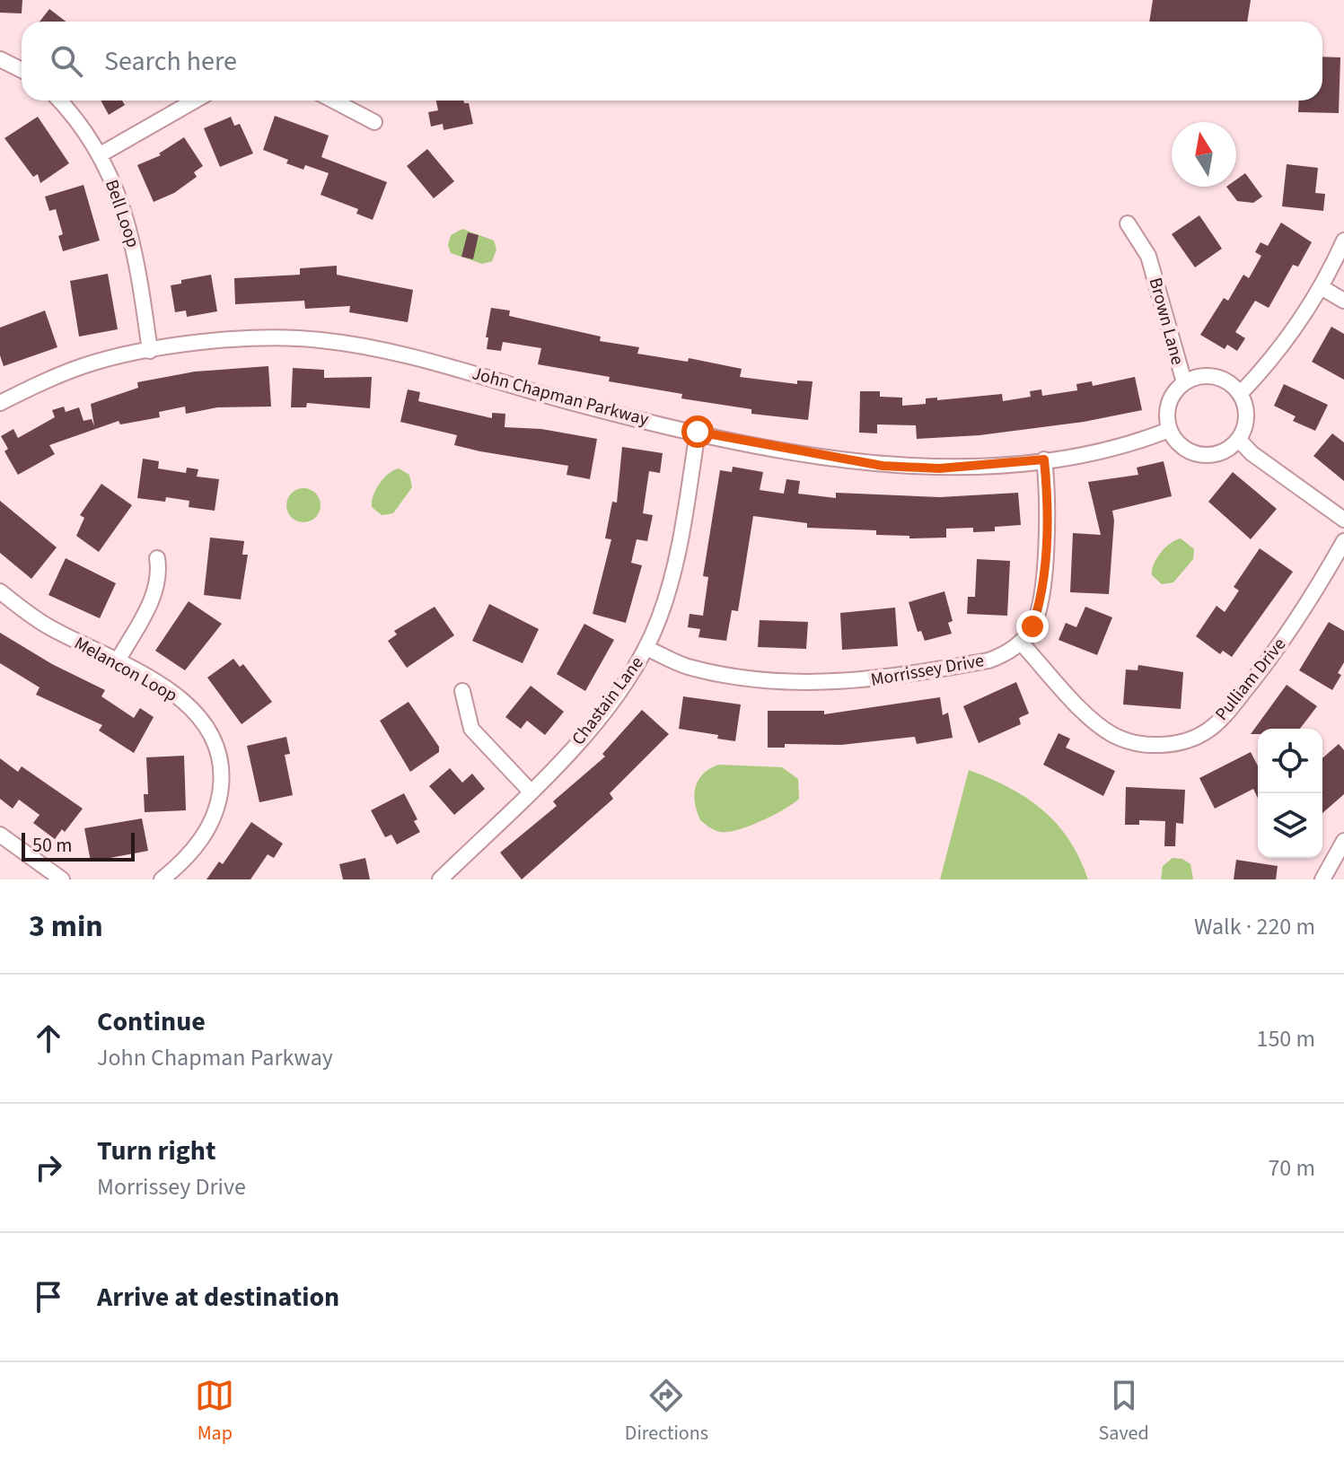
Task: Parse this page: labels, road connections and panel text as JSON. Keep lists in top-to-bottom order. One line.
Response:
{"streets":{"street":["Bell Loop","Brown Lane","John Chapman Parkway","Melancon Loop","Morrissey Drive","Pulliam Drive","Chastain Lane"]},"crossings":[["Bell Loop","John Chapman Parkway"],["Brown Lane","John Chapman Parkway"],["John Chapman Parkway","Chastain Lane"],["Morrissey Drive","Pulliam Drive"],["Morrissey Drive","Chastain Lane"]],"scale_bar":"50 m","north":"top","page":{"search":"Search here","scale":"50 m","heading":["3 min","Walk · 220 m"],"list":[["Continue","John Chapman Parkway","150 m"],["Turn right","Morrissey Drive","70 m"],"Arrive at destination"],"nav":["Map","Directions","Saved"]}}
